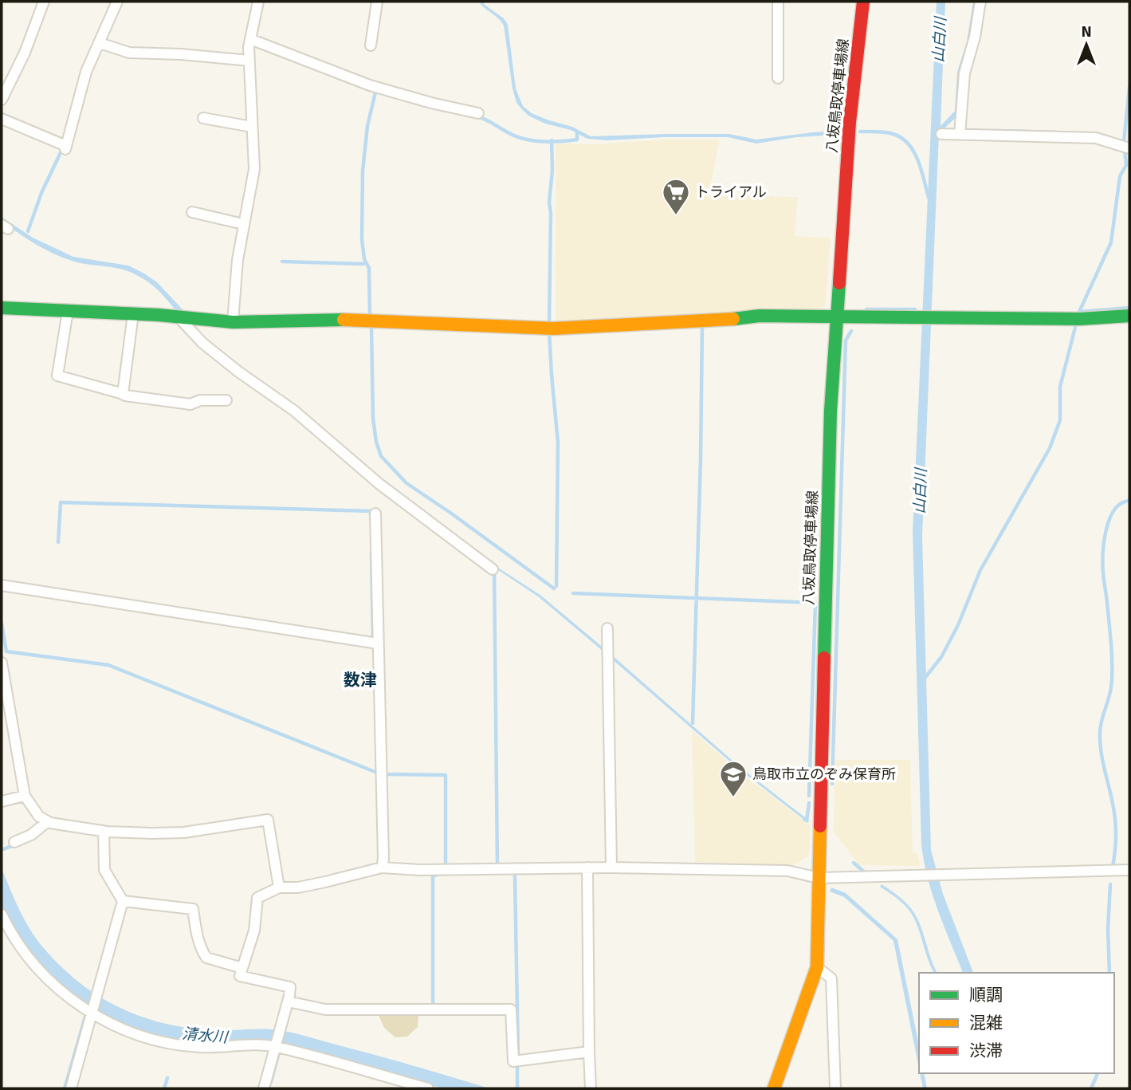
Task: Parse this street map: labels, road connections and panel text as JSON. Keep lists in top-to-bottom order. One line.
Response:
{"streets":{"street":["八坂鳥取停車場線"]},"districts":["数津"],"water":["山白川","清水川"],"places":{"supermarket":["トライアル"],"school or university":["鳥取市立のぞみ保育所"]},"legend":["順調","混雑","渋滞"],"north":"top"}
